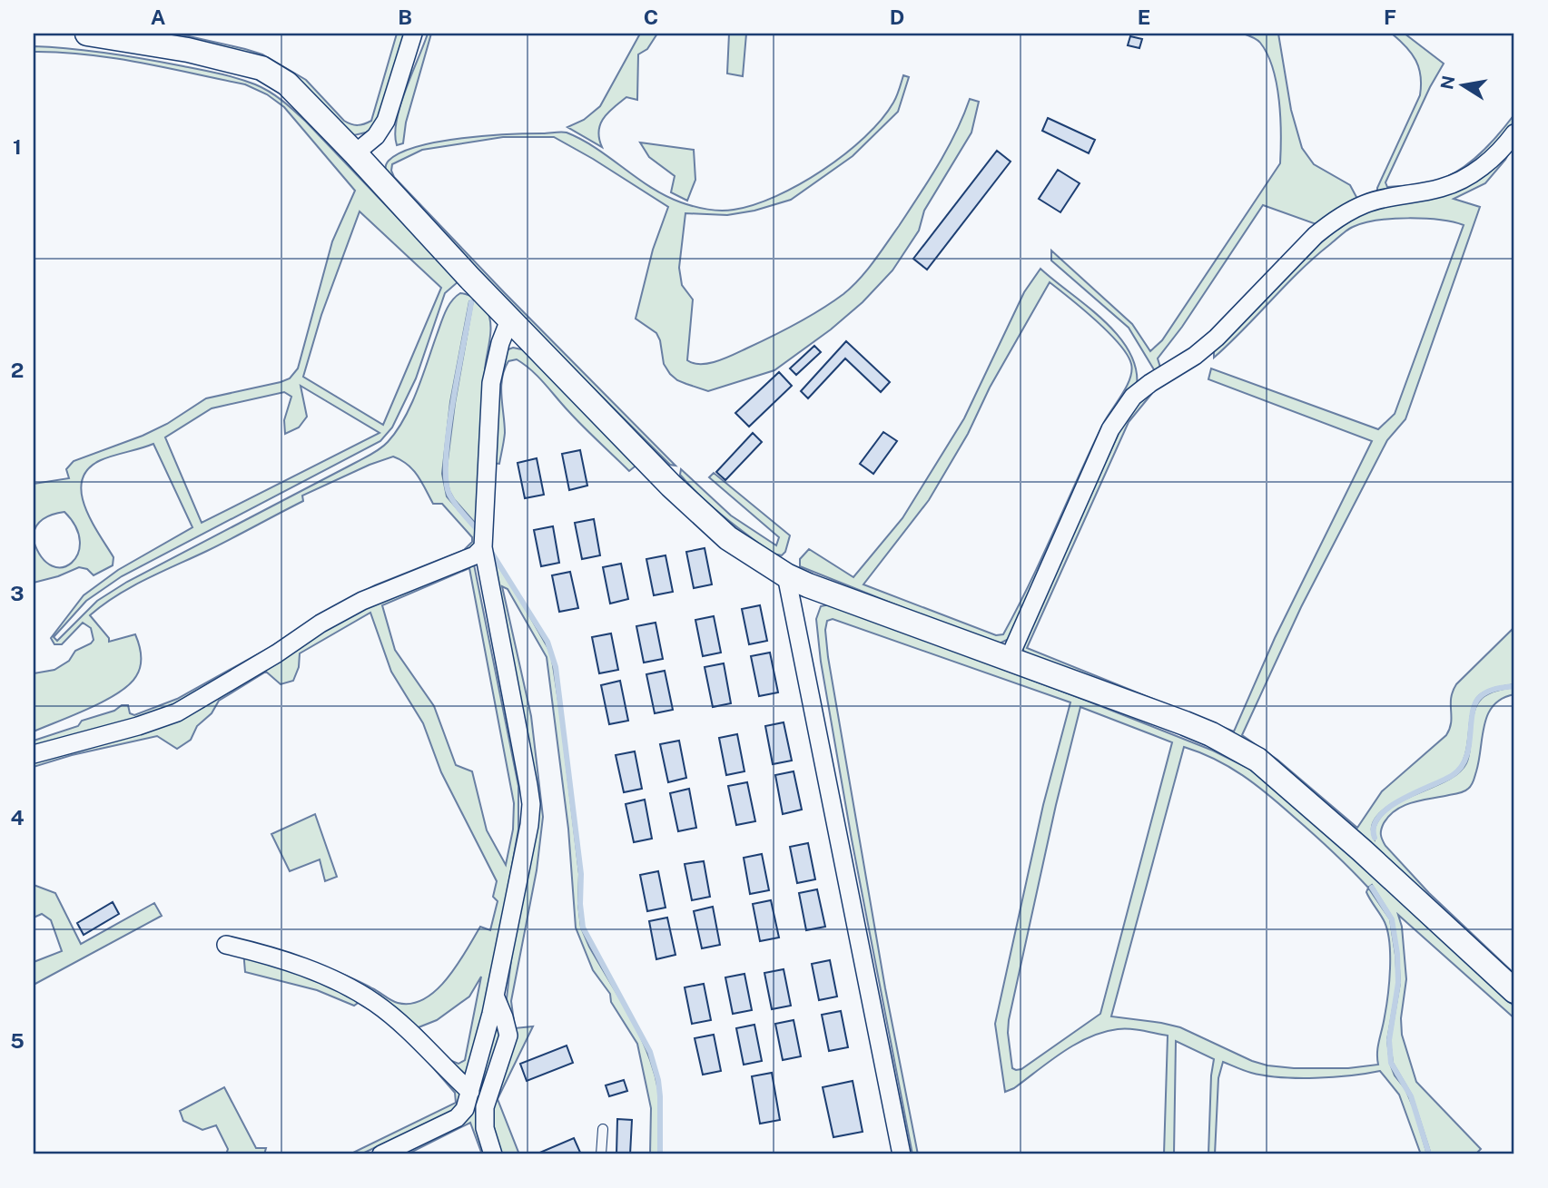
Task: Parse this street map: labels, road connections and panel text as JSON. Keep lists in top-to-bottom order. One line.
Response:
{"north":"left","grid":{"columns":["A","B","C","D","E","F"],"rows":["1","2","3","4","5"]}}
